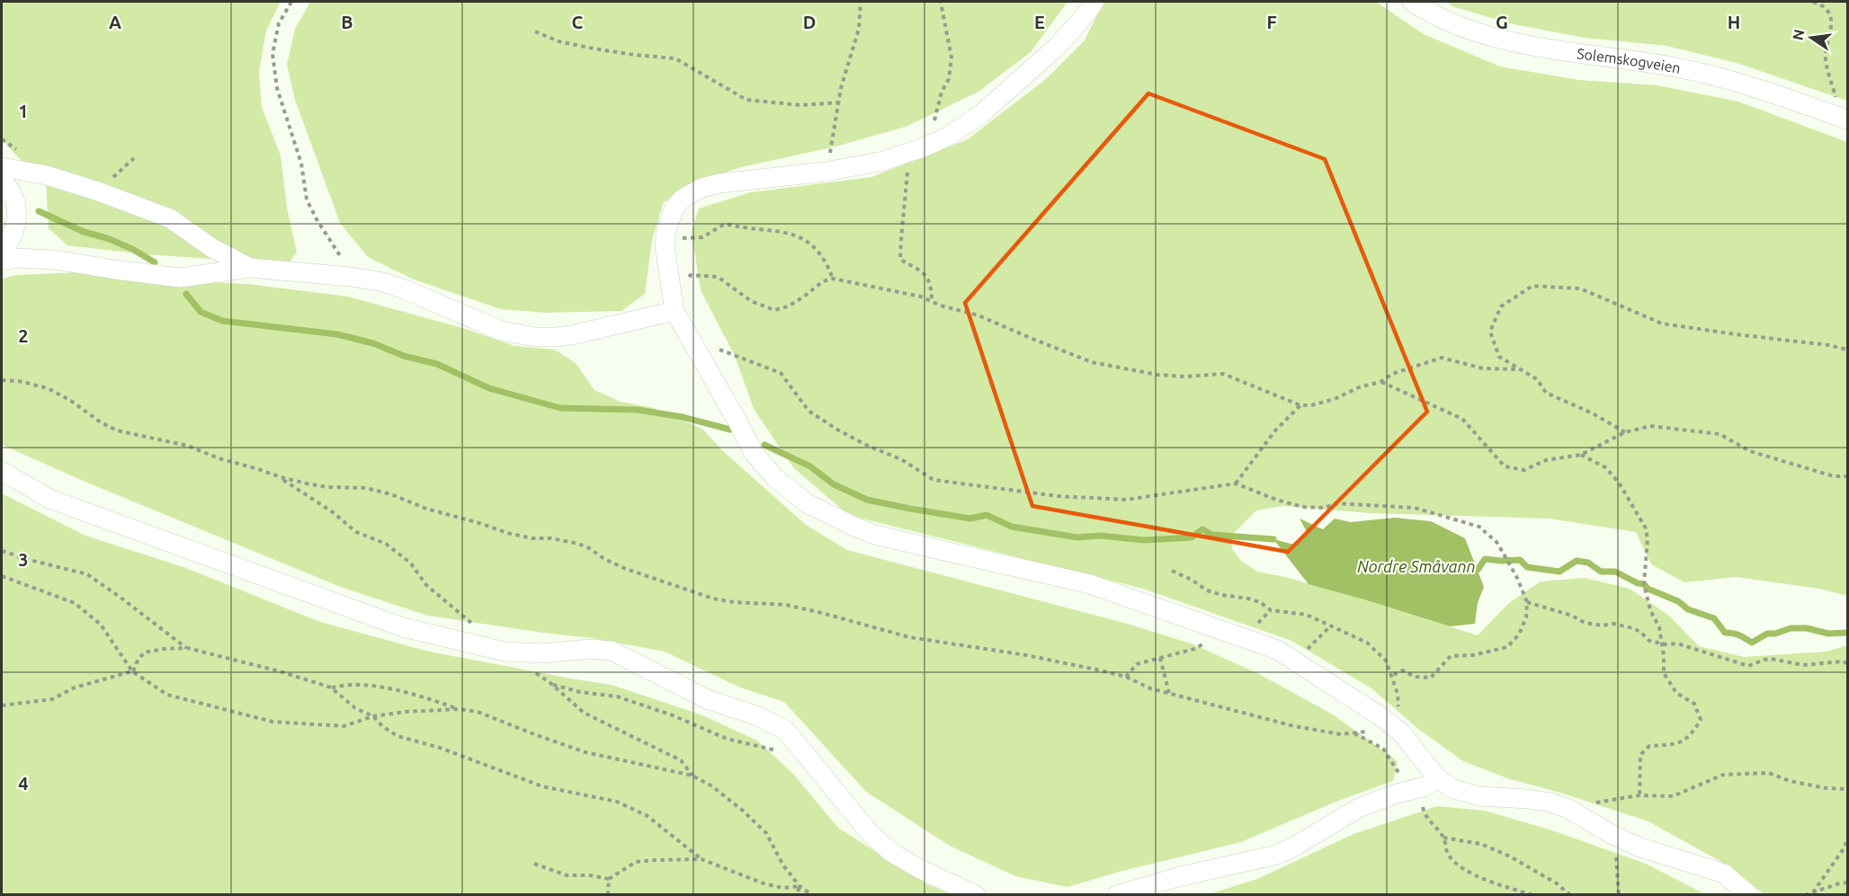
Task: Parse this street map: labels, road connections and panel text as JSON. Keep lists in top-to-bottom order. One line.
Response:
{"streets":{"street":["Solemskogveien"]},"water":["Nordre Småvann"],"north":"left","grid":{"columns":["A","B","C","D","E","F","G","H"],"rows":["1","2","3","4"]}}
